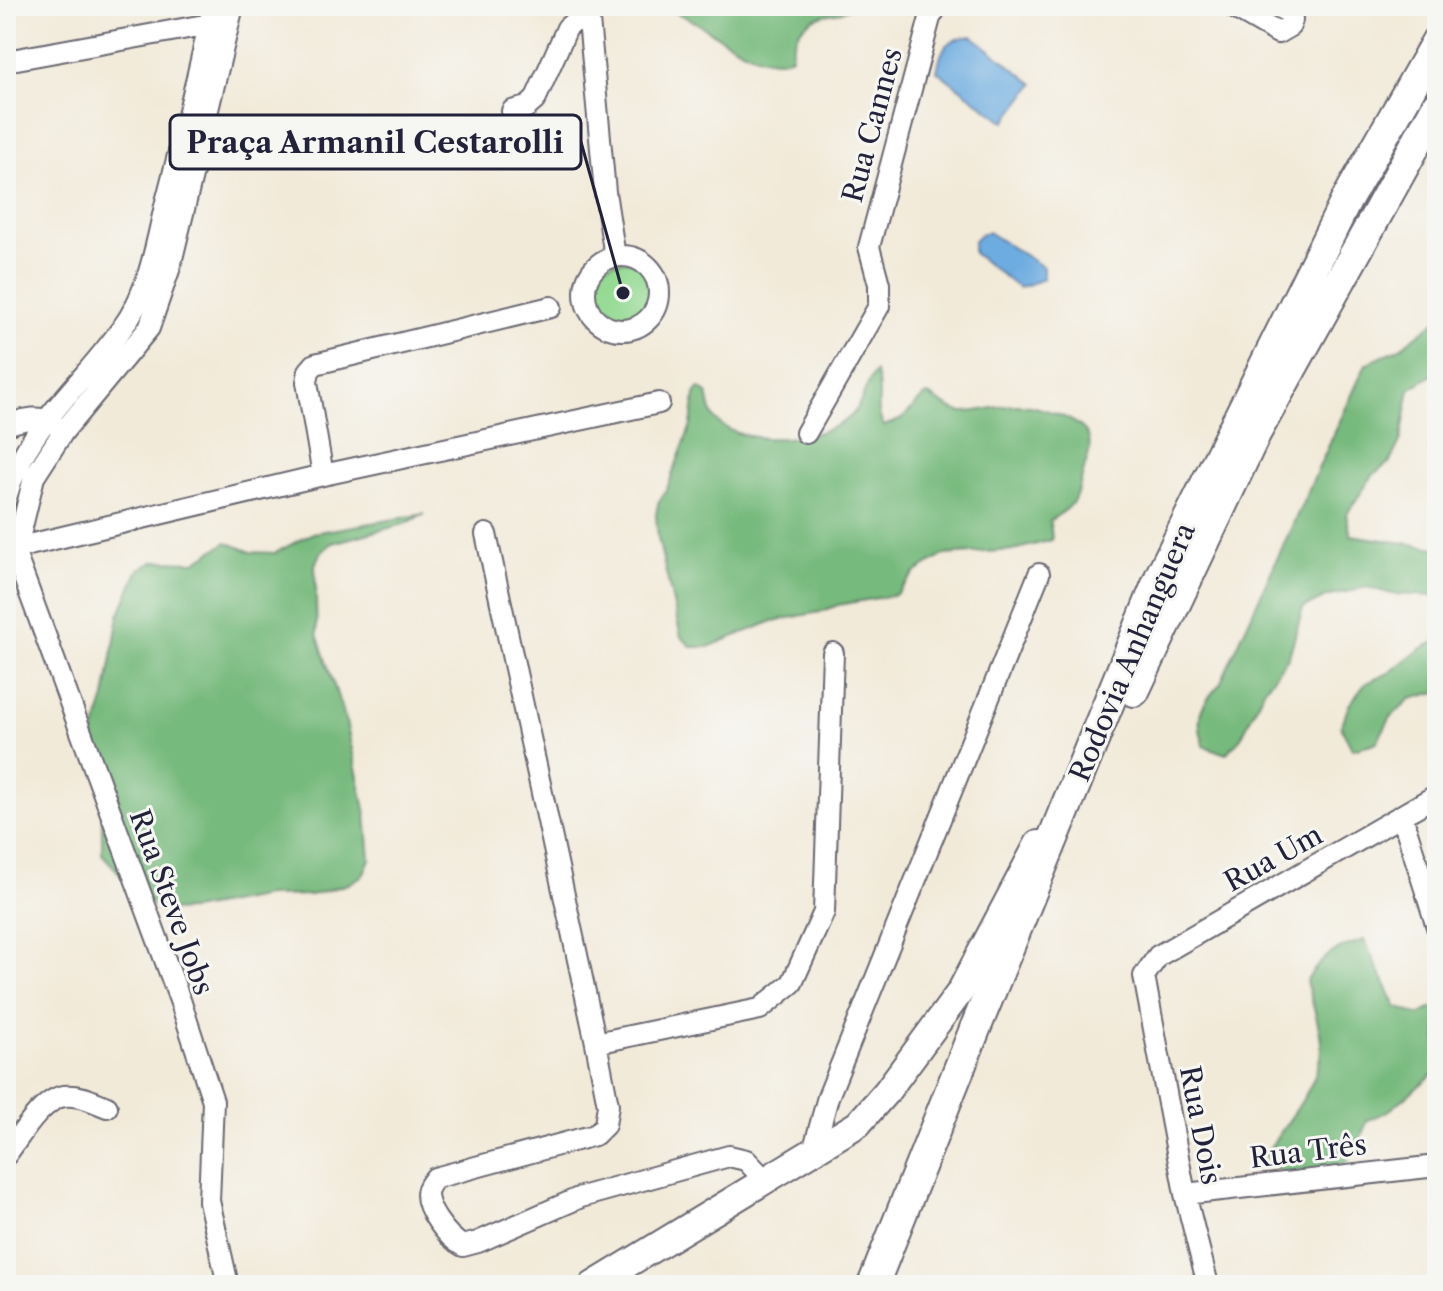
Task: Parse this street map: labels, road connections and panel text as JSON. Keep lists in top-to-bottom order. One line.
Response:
{"streets":{"highway":["Rodovia Anhanguera"],"street":["Rua Cannes","Rua Um","Rua Steve Jobs","Rua Dois","Rua Três"]},"crossings":[["Rua Um","Rua Dois"],["Rua Dois","Rua Três"]],"places":["Praça Armanil Cestarolli"]}
